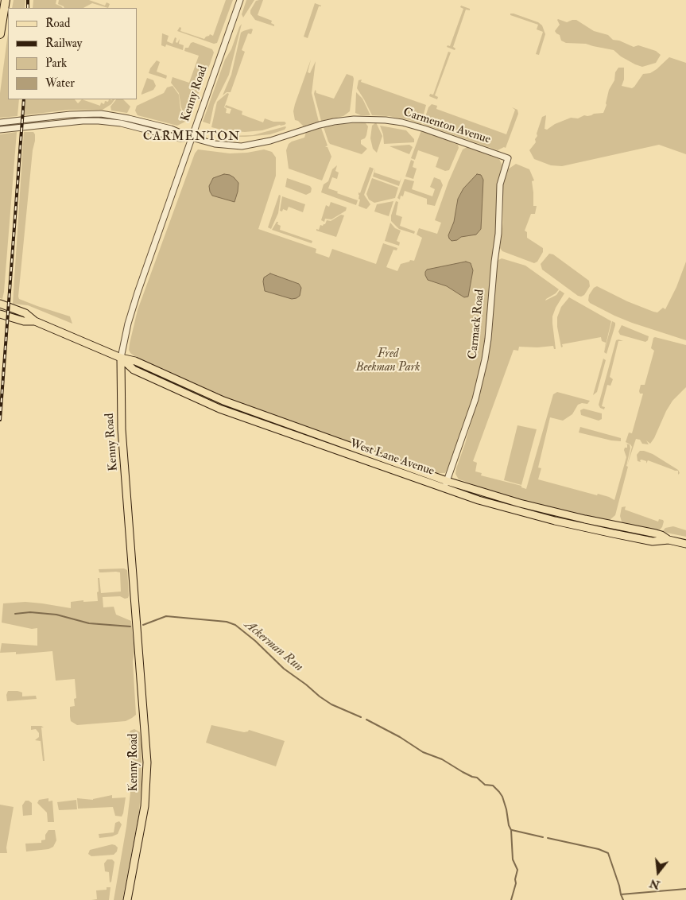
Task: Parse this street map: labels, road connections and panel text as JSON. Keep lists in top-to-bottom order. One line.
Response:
{"streets":{"main road":["Kenny Road","West Lane Avenue"],"street":["Carmenton Avenue","Carmack Road"]},"crossings":[["Kenny Road","Carmenton Avenue"],["Kenny Road","West Lane Avenue"],["Carmenton Avenue","Carmack Road"],["Carmack Road","West Lane Avenue"]],"districts":["CARMENTON"],"water":["Ackerman Run"],"parks":["Fred Beekman Park"],"legend":["Road","Railway","Park","Water"],"north":"bottom"}
